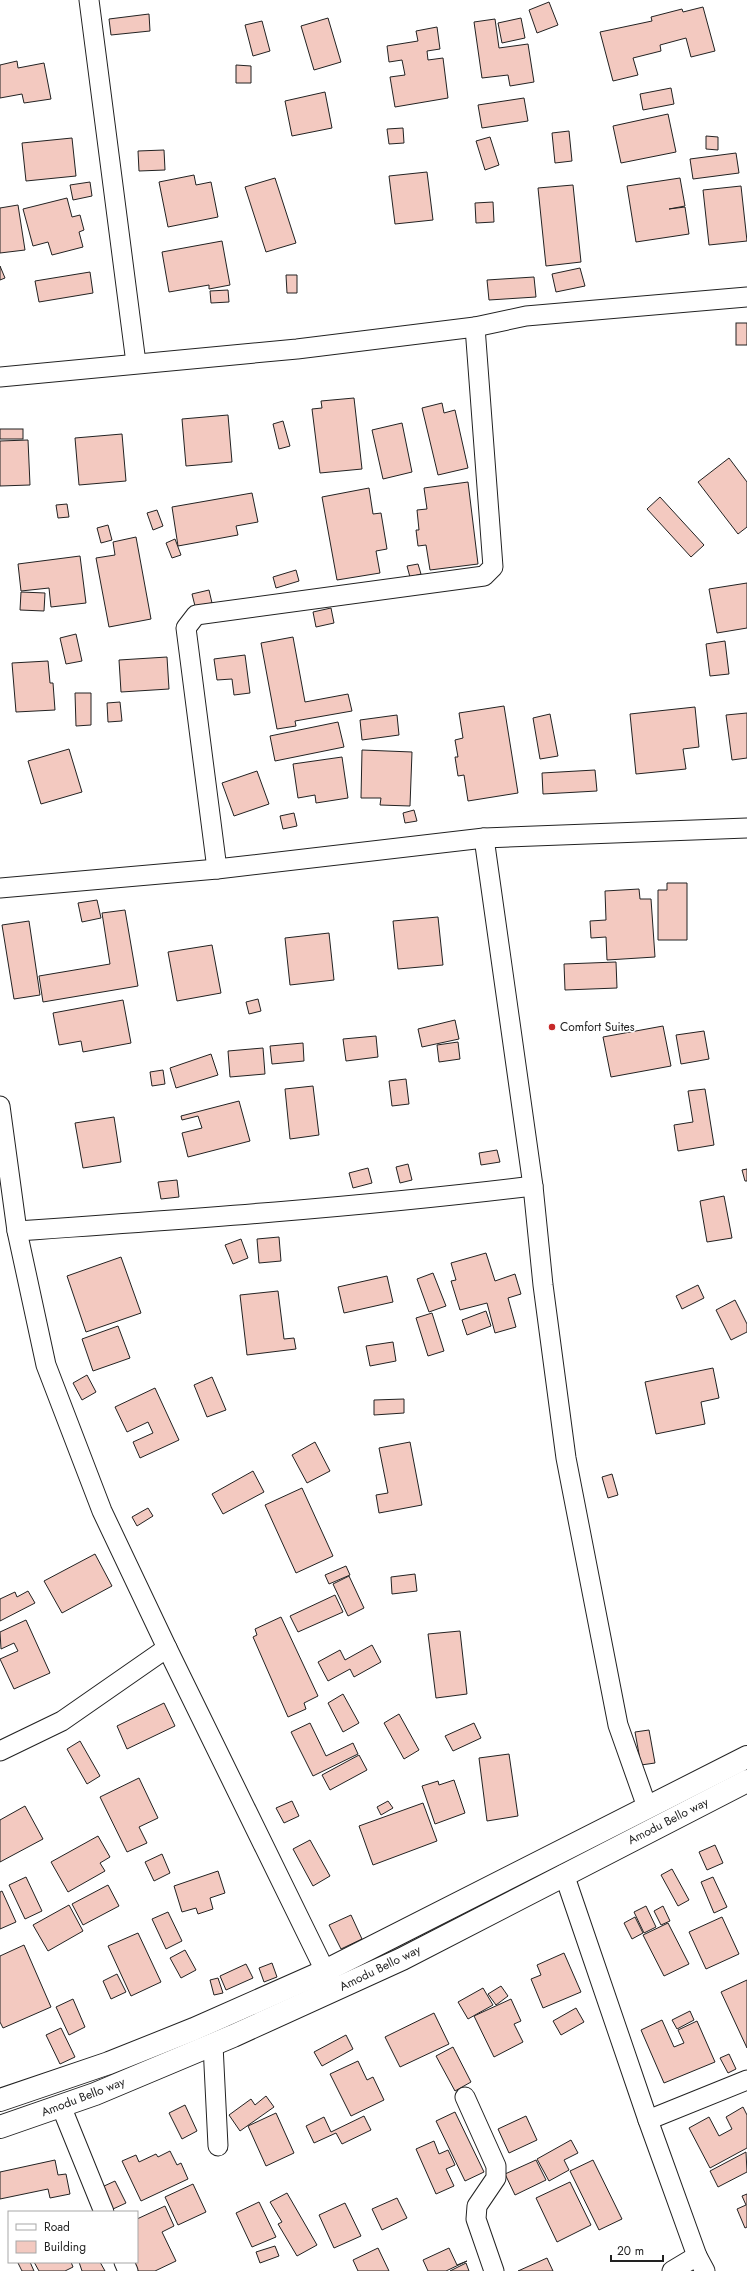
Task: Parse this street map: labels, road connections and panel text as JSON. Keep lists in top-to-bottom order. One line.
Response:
{"streets":{"main road":["Amodu Bello way"]},"places":["Comfort Suites"],"legend":["Road","Building"],"scale_bar":"20 m"}
